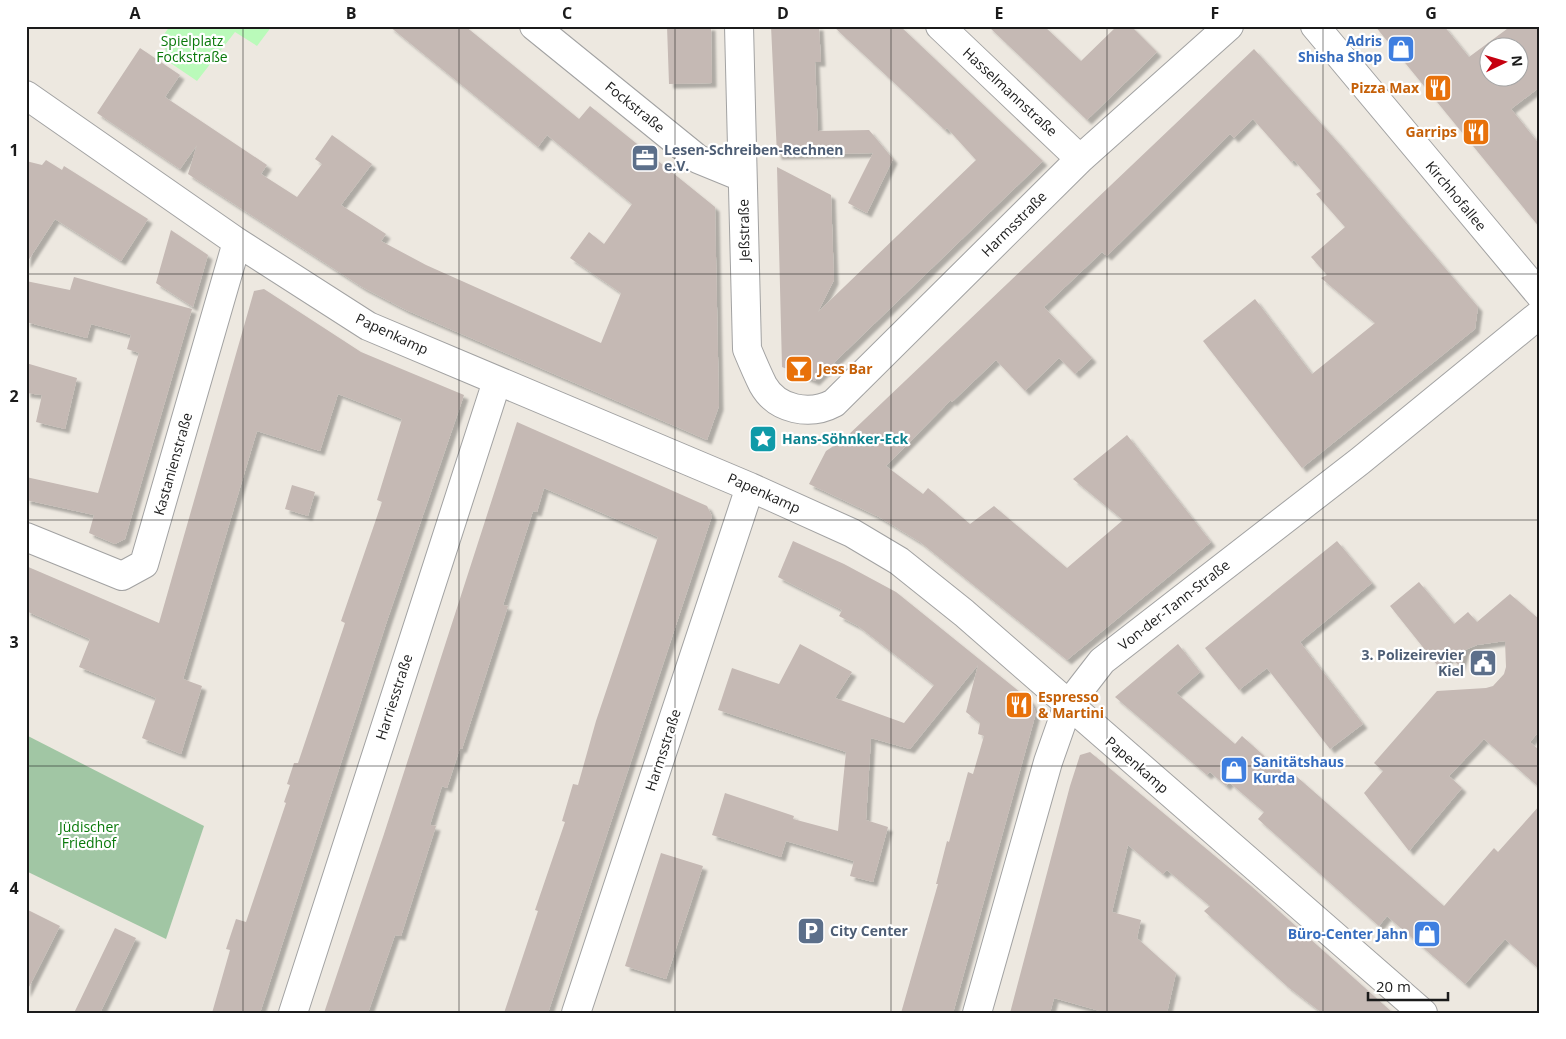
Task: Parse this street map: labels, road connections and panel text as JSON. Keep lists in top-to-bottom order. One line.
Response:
{"streets":{"street":["Hasselmannstraße","Fockstraße","Kirchhofallee","Harmsstraße","Jeßstraße","Papenkamp","Kastanienstraße","Von-der-Tann-Straße","Harriesstraße"]},"crossings":[["Hasselmannstraße","Harmsstraße"],["Fockstraße","Jeßstraße"],["Harmsstraße","Jeßstraße"],["Harmsstraße","Papenkamp"],["Papenkamp","Kastanienstraße"],["Papenkamp","Von-der-Tann-Straße"],["Papenkamp","Harriesstraße"]],"parks":["Spielplatz Fockstraße","Jüdischer Friedhof"],"places":{"shop":["Adris Shisha Shop","Sanitätshaus Kurda","Büro-Center Jahn"],"restaurant":["Pizza Max","Garrips","Espresso & Martini"],"office":["Lesen-Schreiben-Rechnen e.V."],"bar":["Jess Bar"],"place":["Hans-Söhnker-Eck"],"public building":["3. Polizeirevier Kiel"],"parking":["City Center"]},"scale_bar":"20 m","north":"right","grid":{"columns":["A","B","C","D","E","F","G"],"rows":["1","2","3","4"]}}
